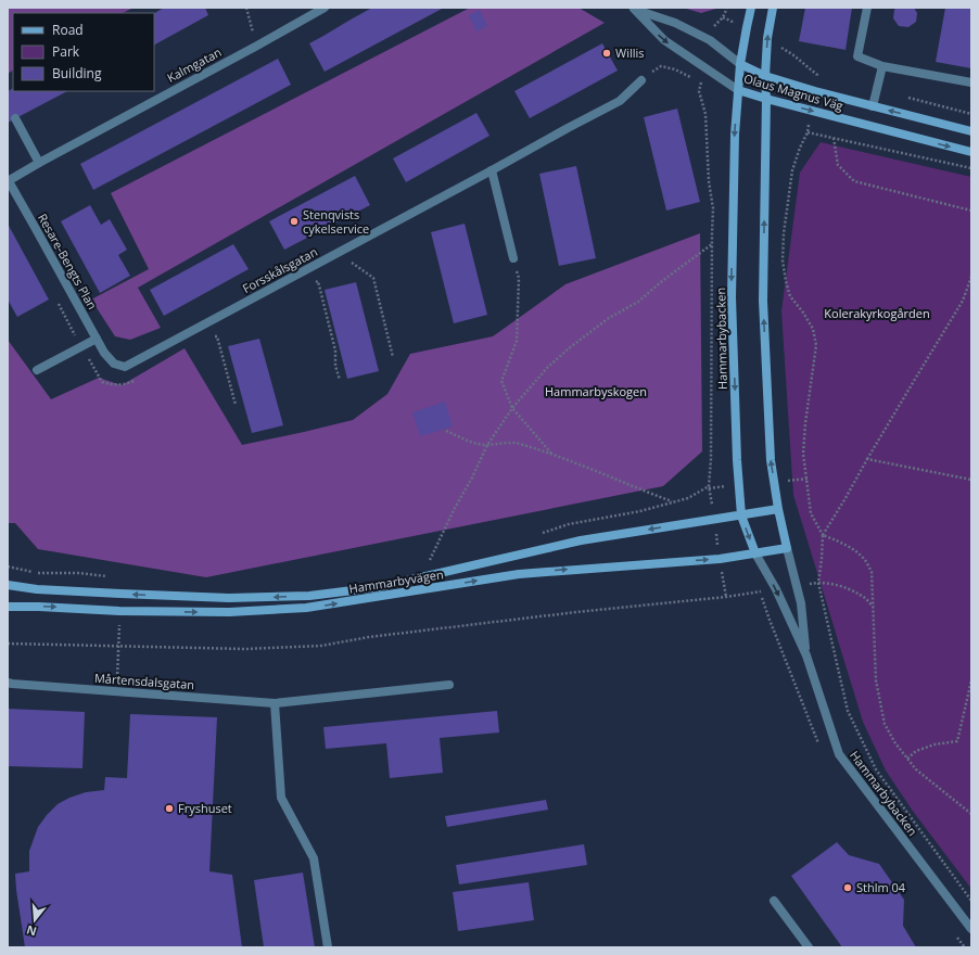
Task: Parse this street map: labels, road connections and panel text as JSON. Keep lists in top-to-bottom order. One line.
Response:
{"streets":{"main road":["Olaus Magnus Väg","Hammarbybacken","Hammarbyvägen"],"street":["Kalmgatan","Resare-Bengts Plan","Forsskålsgatan","Mårtensdalsgatan"]},"crossings":[["Kalmgatan","Resare-Bengts Plan"],["Olaus Magnus Väg","Hammarbybacken"],["Resare-Bengts Plan","Forsskålsgatan"],["Hammarbybacken","Hammarbyvägen"]],"parks":["Kolerakyrkogården","Hammarbyskogen"],"places":["Willis","Stenqvists cykelservice","Fryshuset","Sthlm 04"],"legend":["Road","Park","Building"],"north":"bottom"}
